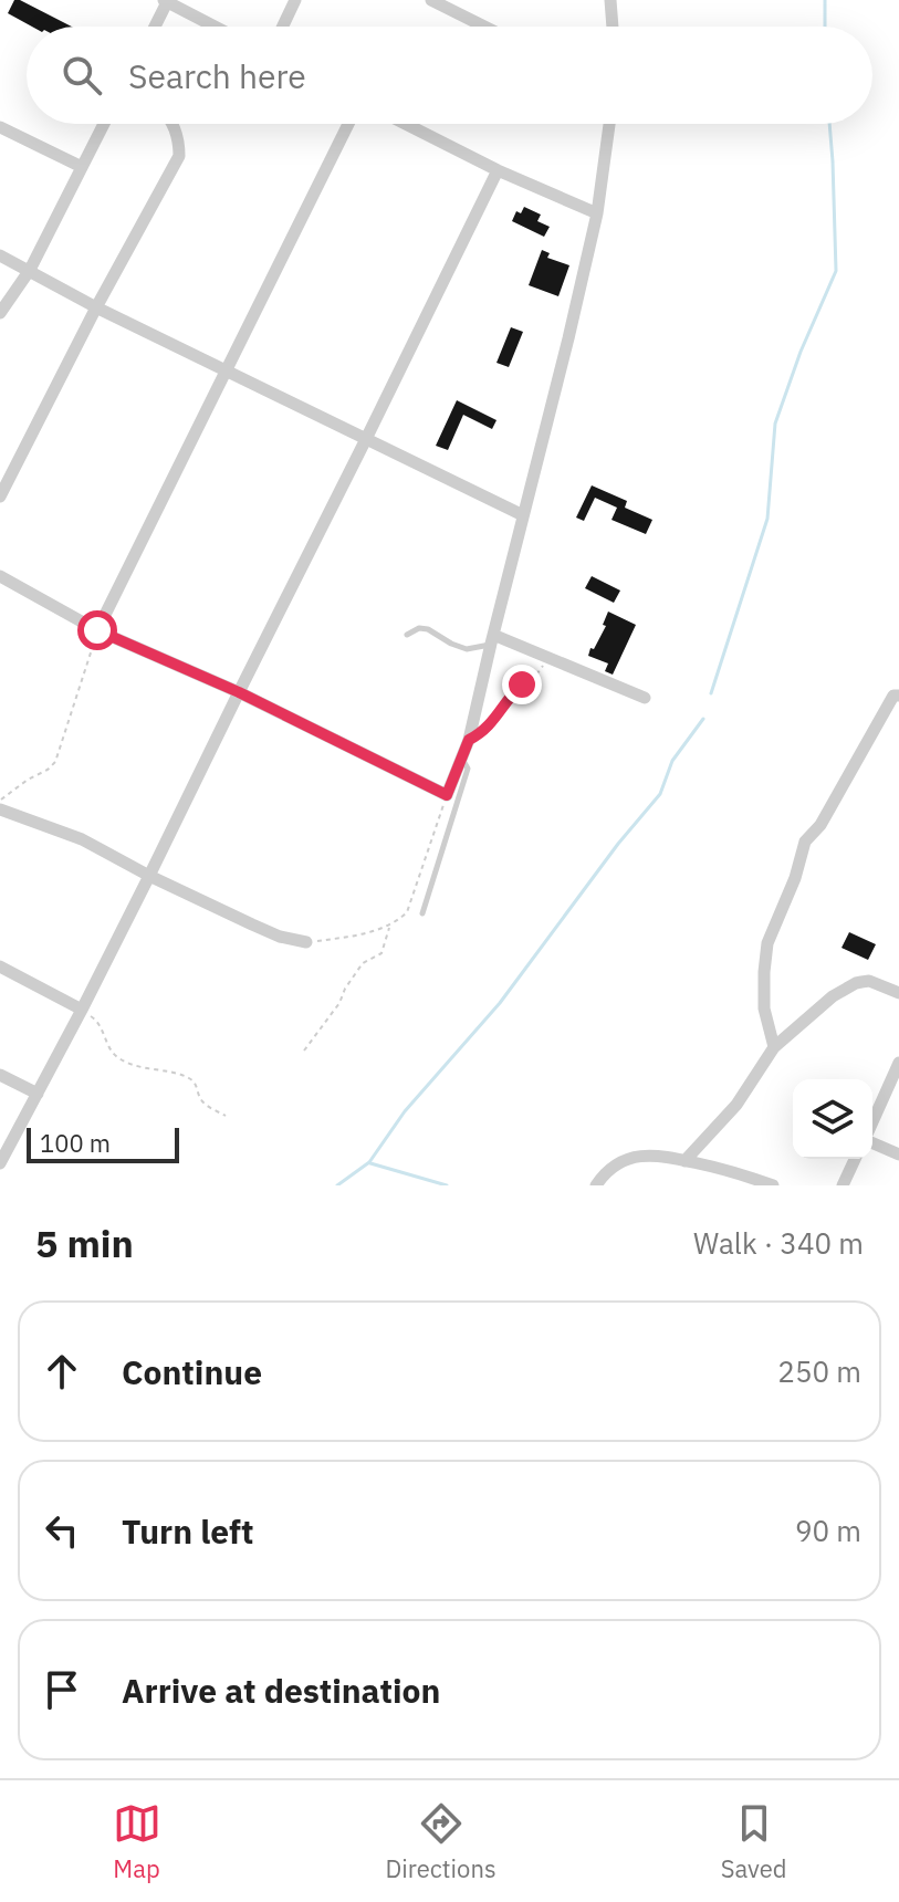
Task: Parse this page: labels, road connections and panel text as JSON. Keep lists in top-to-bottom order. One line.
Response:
{"scale_bar":"100 m","page":{"search":"Search here","scale":"100 m","heading":["5 min","Walk · 340 m"],"list":[["Continue","250 m"],["Turn left","90 m"],"Arrive at destination"],"nav":["Map","Directions","Saved"]}}
